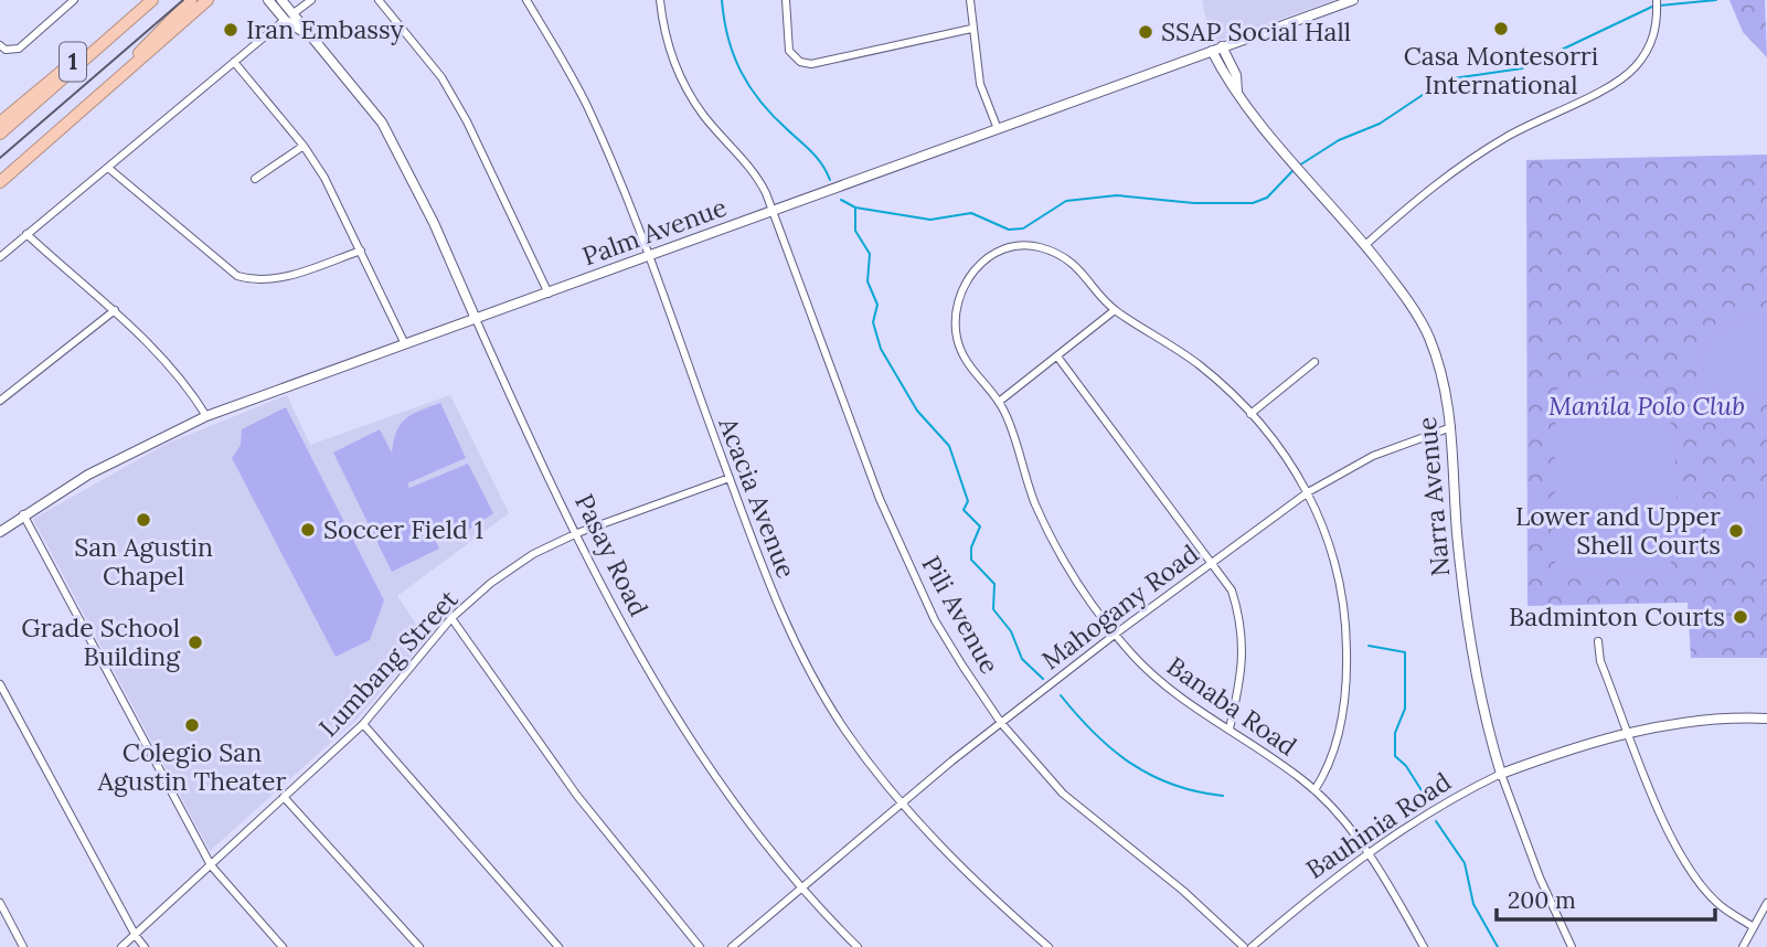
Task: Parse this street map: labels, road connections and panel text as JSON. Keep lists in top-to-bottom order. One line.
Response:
{"streets":{"highway":["1"],"street":["Palm Avenue","Narra Avenue","Acacia Avenue","Pasay Road","Mahogany Road","Pili Avenue","Lumbang Street","Banaba Road","Bauhinia Road"]},"crossings":[["Palm Avenue","Narra Avenue"],["Palm Avenue","Acacia Avenue"],["Palm Avenue","Pasay Road"],["Palm Avenue","Pili Avenue"],["Narra Avenue","Mahogany Road"],["Narra Avenue","Bauhinia Road"],["Acacia Avenue","Mahogany Road"],["Acacia Avenue","Lumbang Street"],["Pasay Road","Mahogany Road"],["Pasay Road","Lumbang Street"],["Mahogany Road","Pili Avenue"],["Mahogany Road","Banaba Road"],["Banaba Road","Bauhinia Road"]],"parks":["Manila Polo Club"],"places":["Casa Montesorri International","Iran Embassy","SSAP Social Hall","San Agustin Chapel","Soccer Field 1","Lower and Upper Shell Courts","Badminton Courts","Grade School Building","Colegio San Agustin Theater"],"scale_bar":"200 m"}
